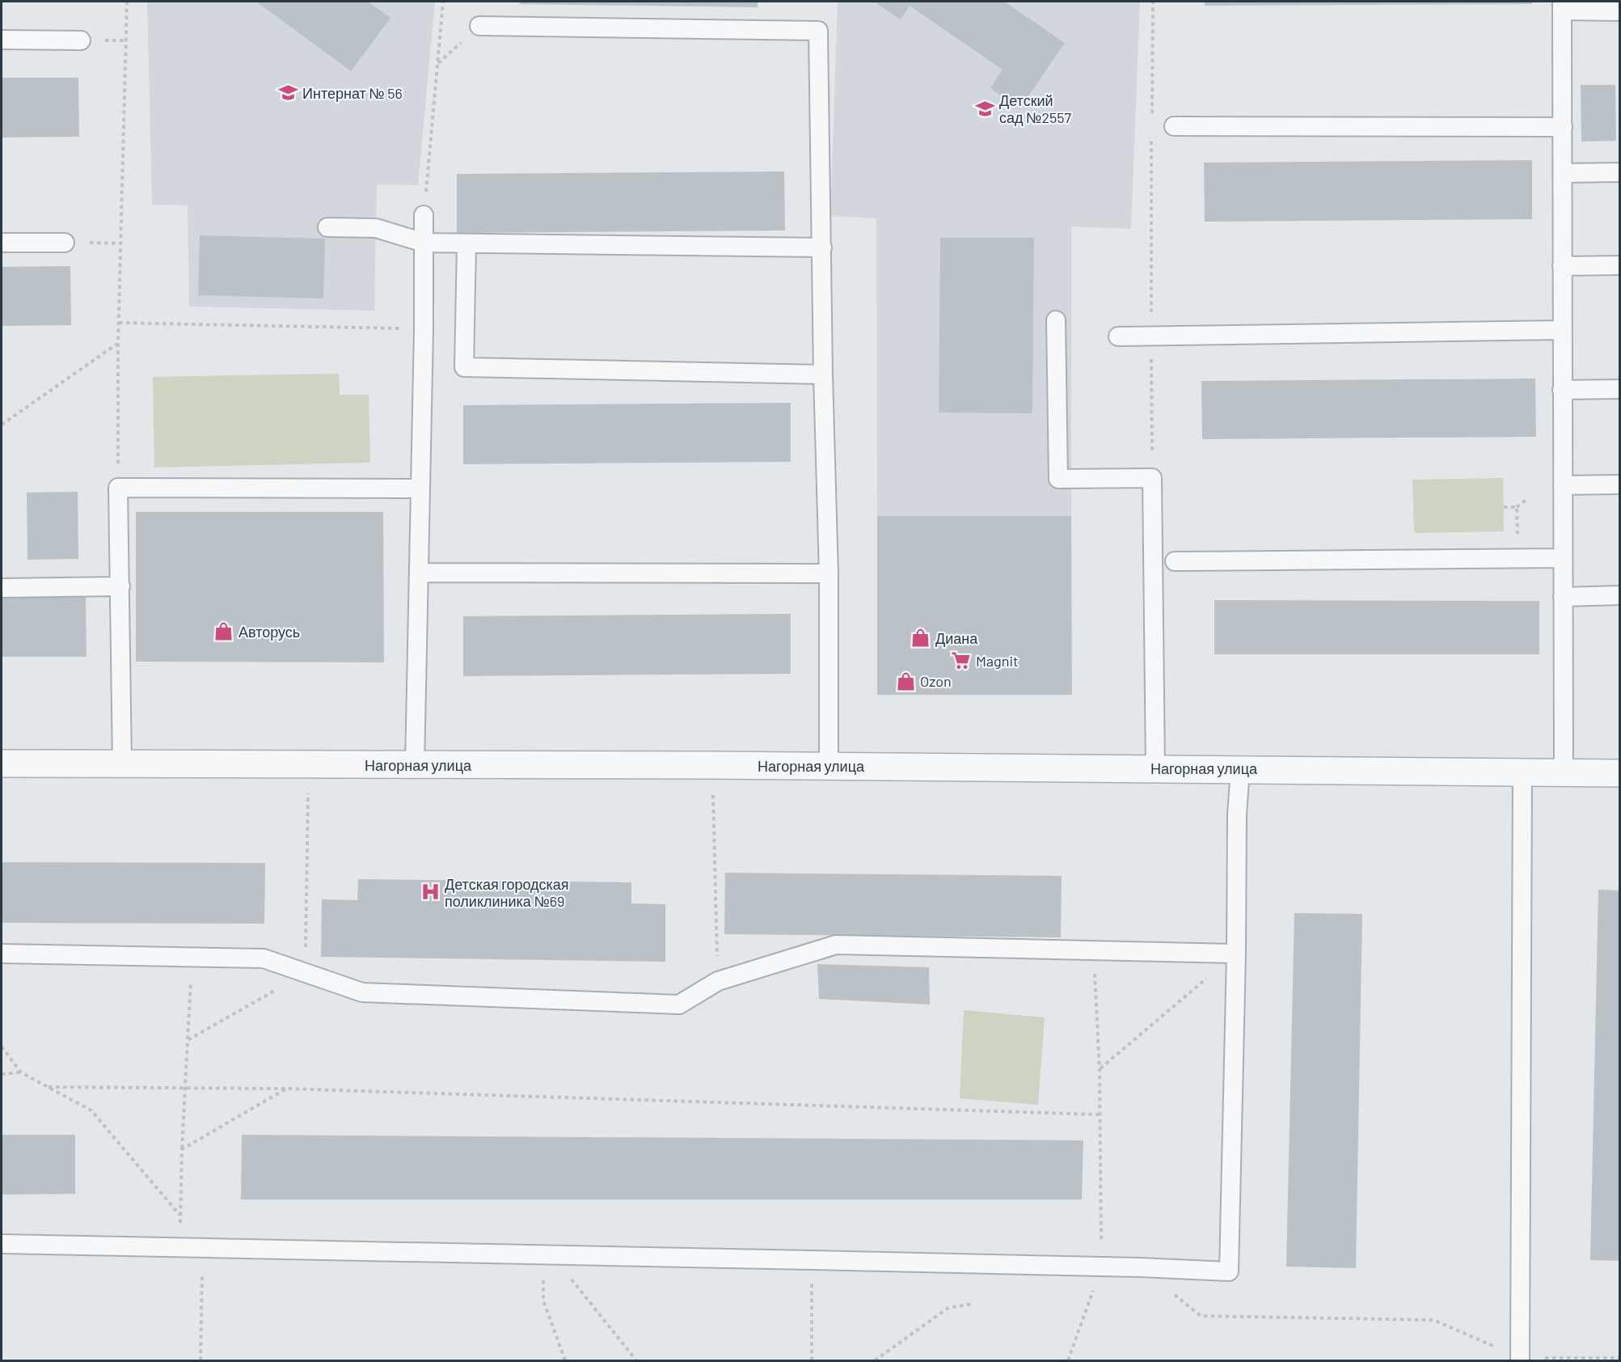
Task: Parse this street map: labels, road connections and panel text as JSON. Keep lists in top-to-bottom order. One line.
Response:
{"streets":{"street":["Нагорная улица"]},"places":{"school or university":["Интернат № 56","Детский сад №2557"],"shop":["Авторусь","Диана","Ozon"],"supermarket":["Magnit"],"hospital":["Детская городская поликлиника №69"]}}
